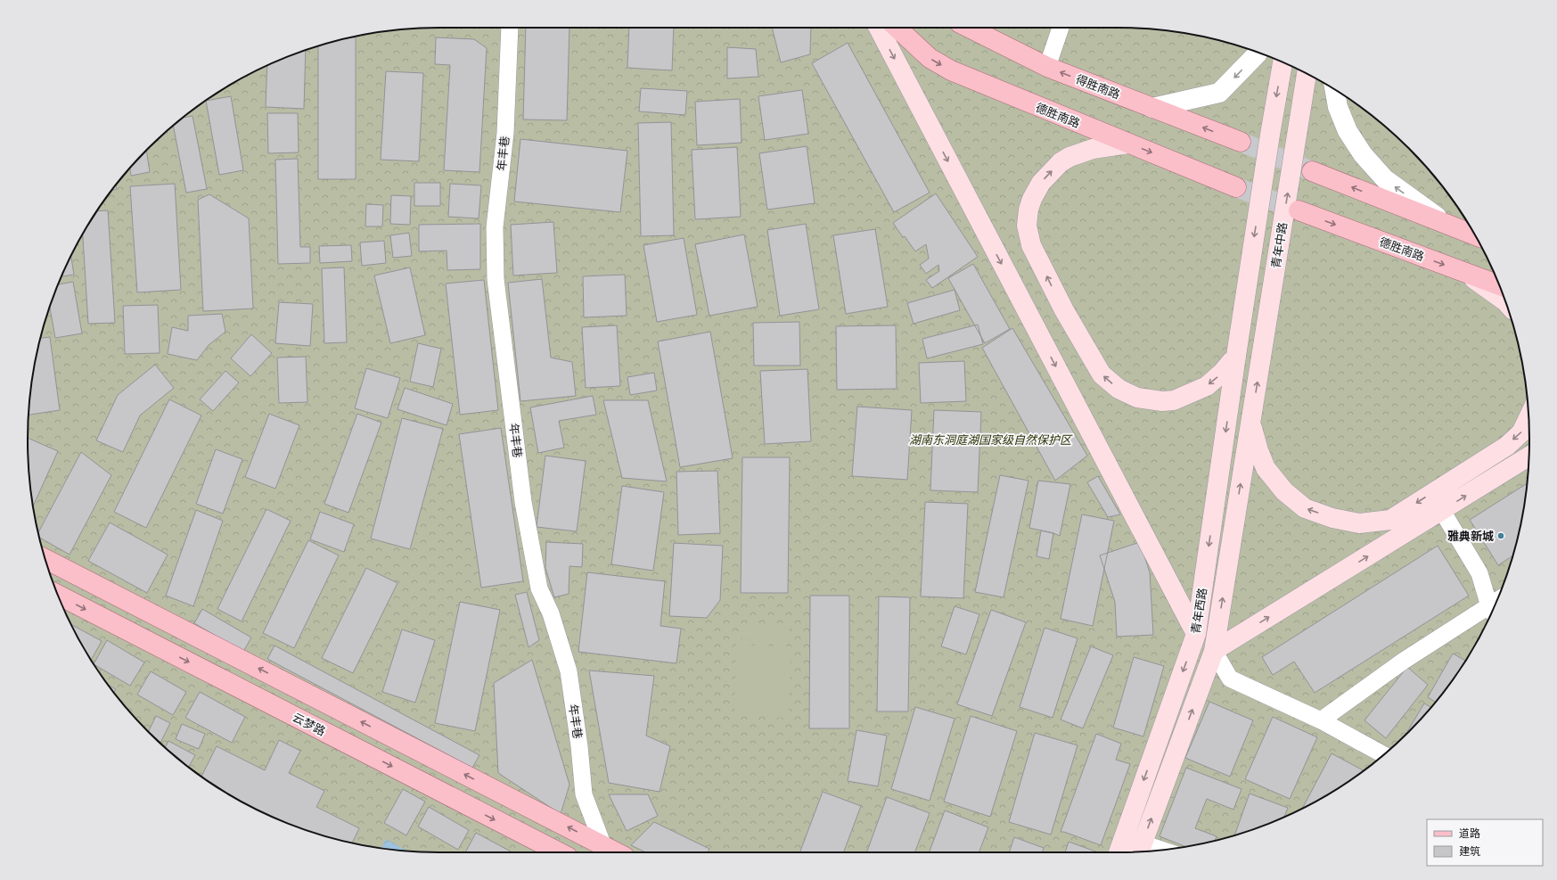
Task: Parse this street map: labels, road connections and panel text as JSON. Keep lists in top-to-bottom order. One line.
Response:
{"streets":{"main road":["得胜南路","德胜南路","青年中路","青年西路","云梦路"],"street":["年丰巷"]},"crossings":[["青年中路","青年西路"]],"one_way":["得胜南路"],"parks":["湖南东洞庭湖国家级自然保护区"],"places":["雅典新城"],"legend":["道路","建筑"]}
